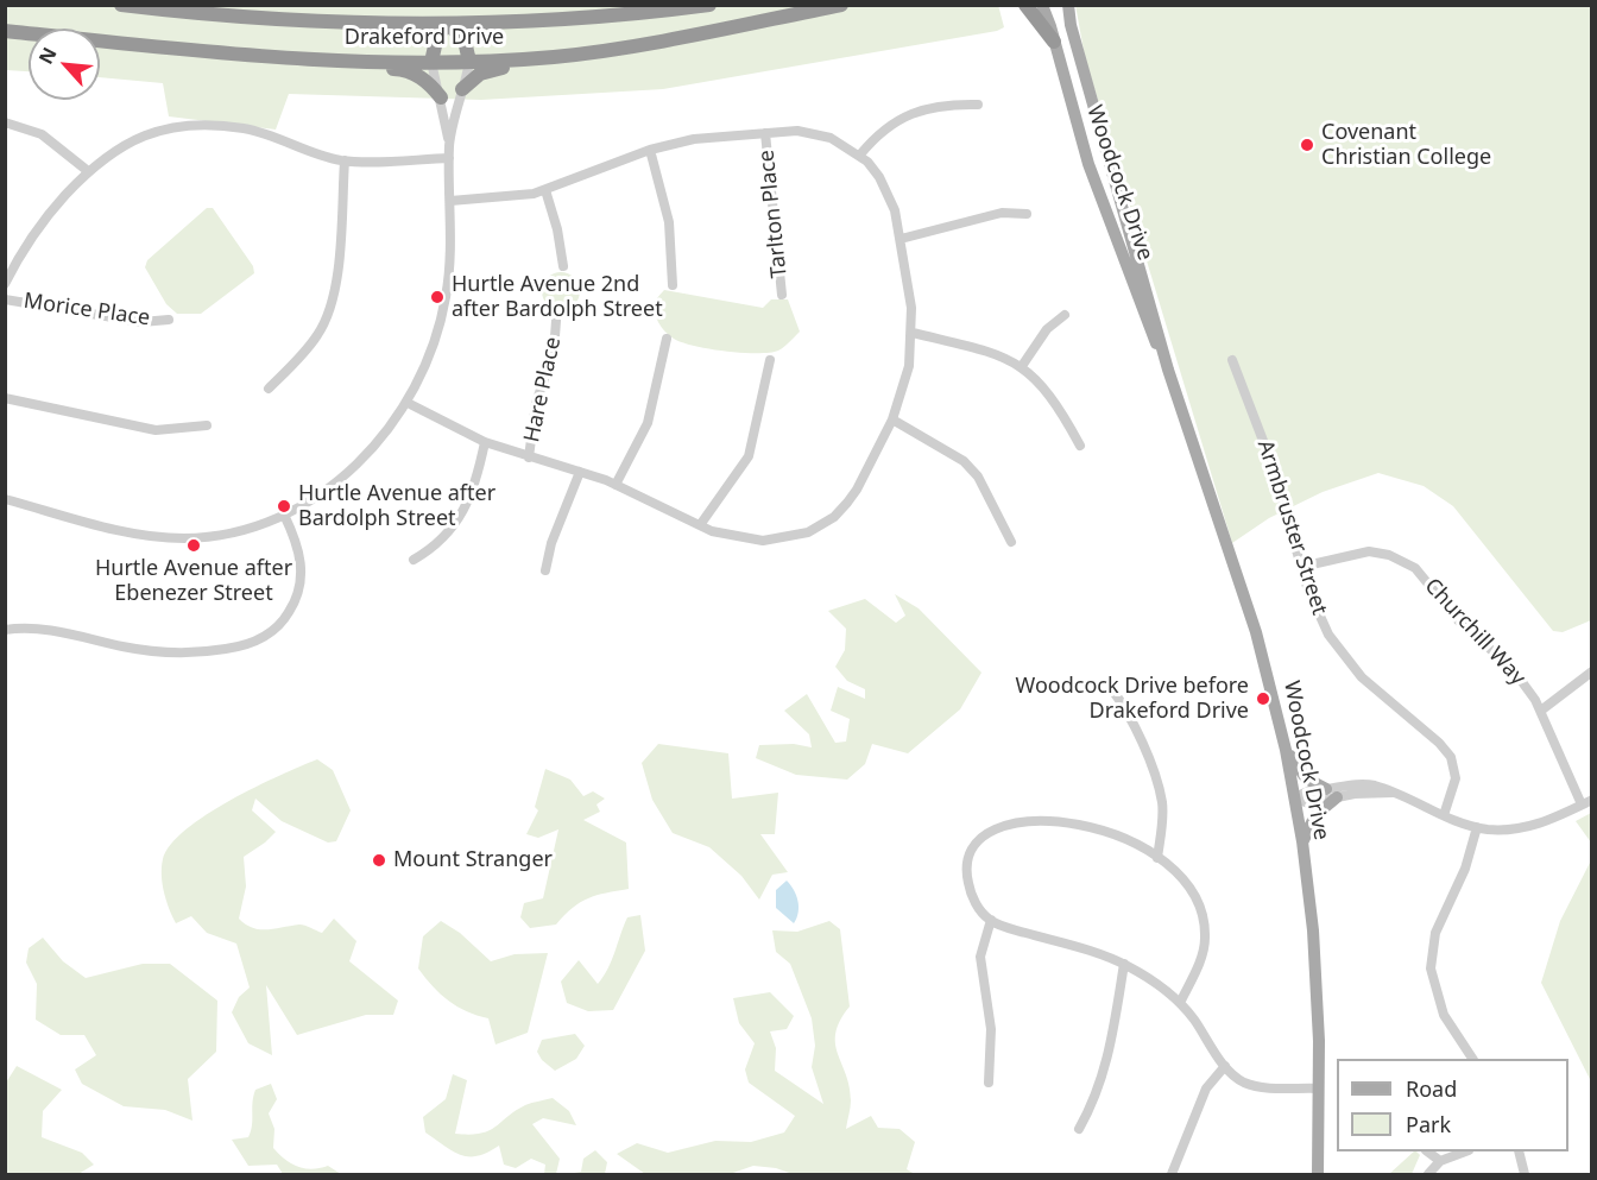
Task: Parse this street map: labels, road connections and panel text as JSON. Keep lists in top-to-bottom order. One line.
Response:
{"streets":{"highway":["Drakeford Drive"],"main road":["Woodcock Drive"],"street":["Tarlton Place","Morice Place","Hare Place","Armbruster Street","Churchill Way"]},"crossings":[["Armbruster Street","Churchill Way"]],"places":["Covenant Christian College","Hurtle Avenue 2nd after Bardolph Street","Hurtle Avenue after Bardolph Street","Hurtle Avenue after Ebenezer Street","Woodcock Drive before Drakeford Drive","Mount Stranger"],"legend":["Road","Park"],"north":"top left"}
